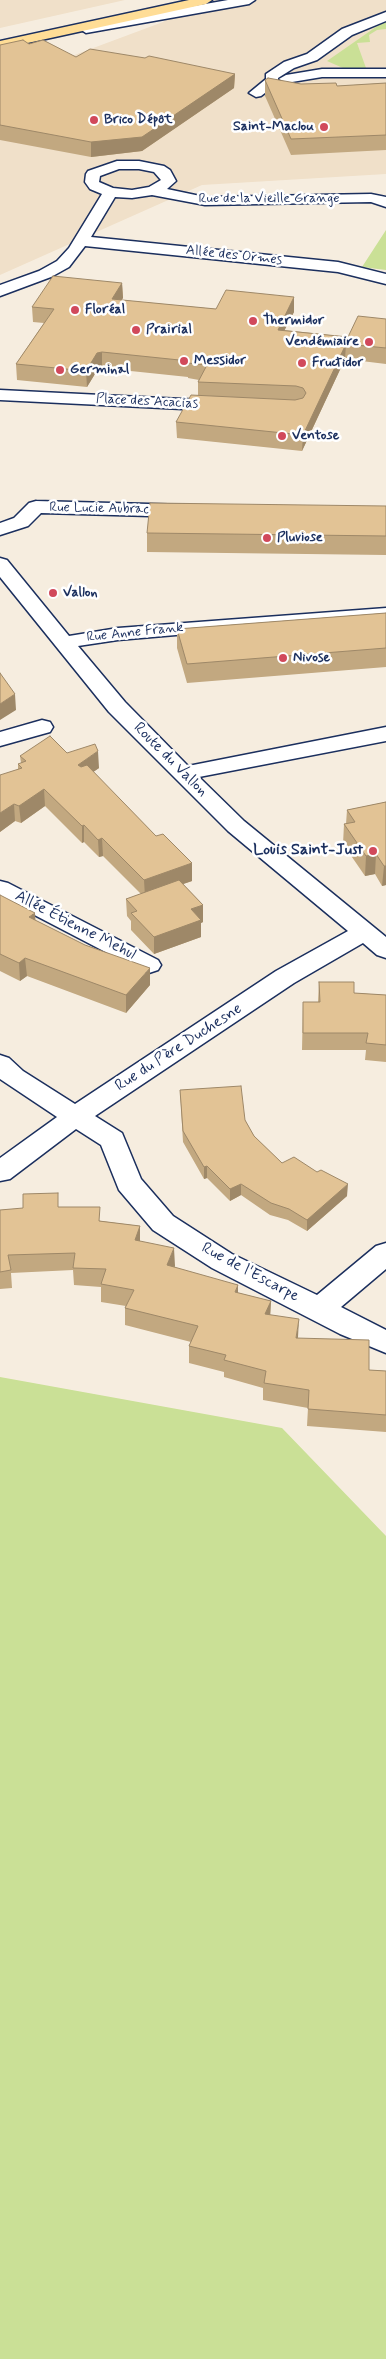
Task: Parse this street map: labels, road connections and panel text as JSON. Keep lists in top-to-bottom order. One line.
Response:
{"streets":{"street":["Rue de la Vieille Grange","Allée des Ormes","Place des Acacias","Rue Lucie Aubrac","Rue Anne Frank","Route du Vallon","Allée Étienne Mehul","Rue du Père Duchesne","Rue de l'Escarpe"]},"crossings":[["Rue Anne Frank","Route du Vallon"],["Route du Vallon","Rue du Père Duchesne"],["Rue du Père Duchesne","Rue de l'Escarpe"]],"places":["Brico Dépôt","Saint-Maclou","Floréal","Thermidor","Prairial","Vendémiaire","Messidor","Fructidor","Germinal","Ventose","Pluviose","Vallon","Nivose","Louis Saint-Just"]}
